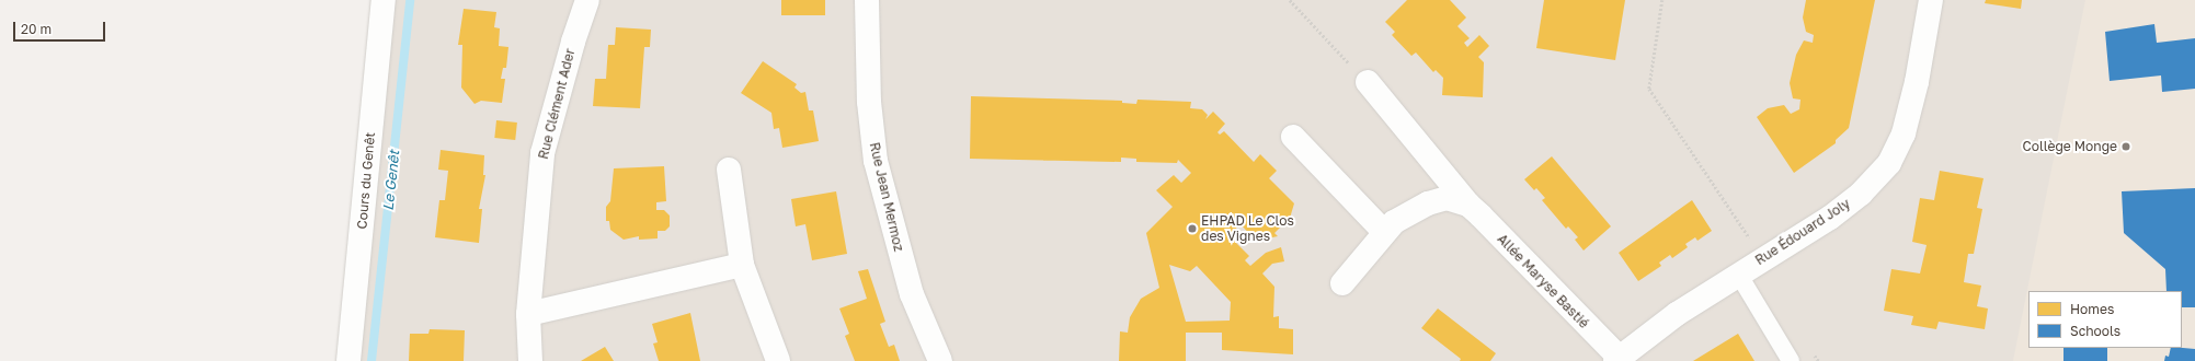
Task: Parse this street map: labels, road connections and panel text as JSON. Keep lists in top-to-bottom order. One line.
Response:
{"streets":{"street":["Rue Clément Ader","Cours du Genêt","Rue Jean Mermoz","Rue Édouard Joly","Allée Maryse Bastié"]},"crossings":[["Rue Édouard Joly","Allée Maryse Bastié"]],"water":["Le Genêt"],"places":["Collège Monge","EHPAD Le Clos des Vignes"],"legend":["Homes","Schools"],"scale_bar":"20 m"}
